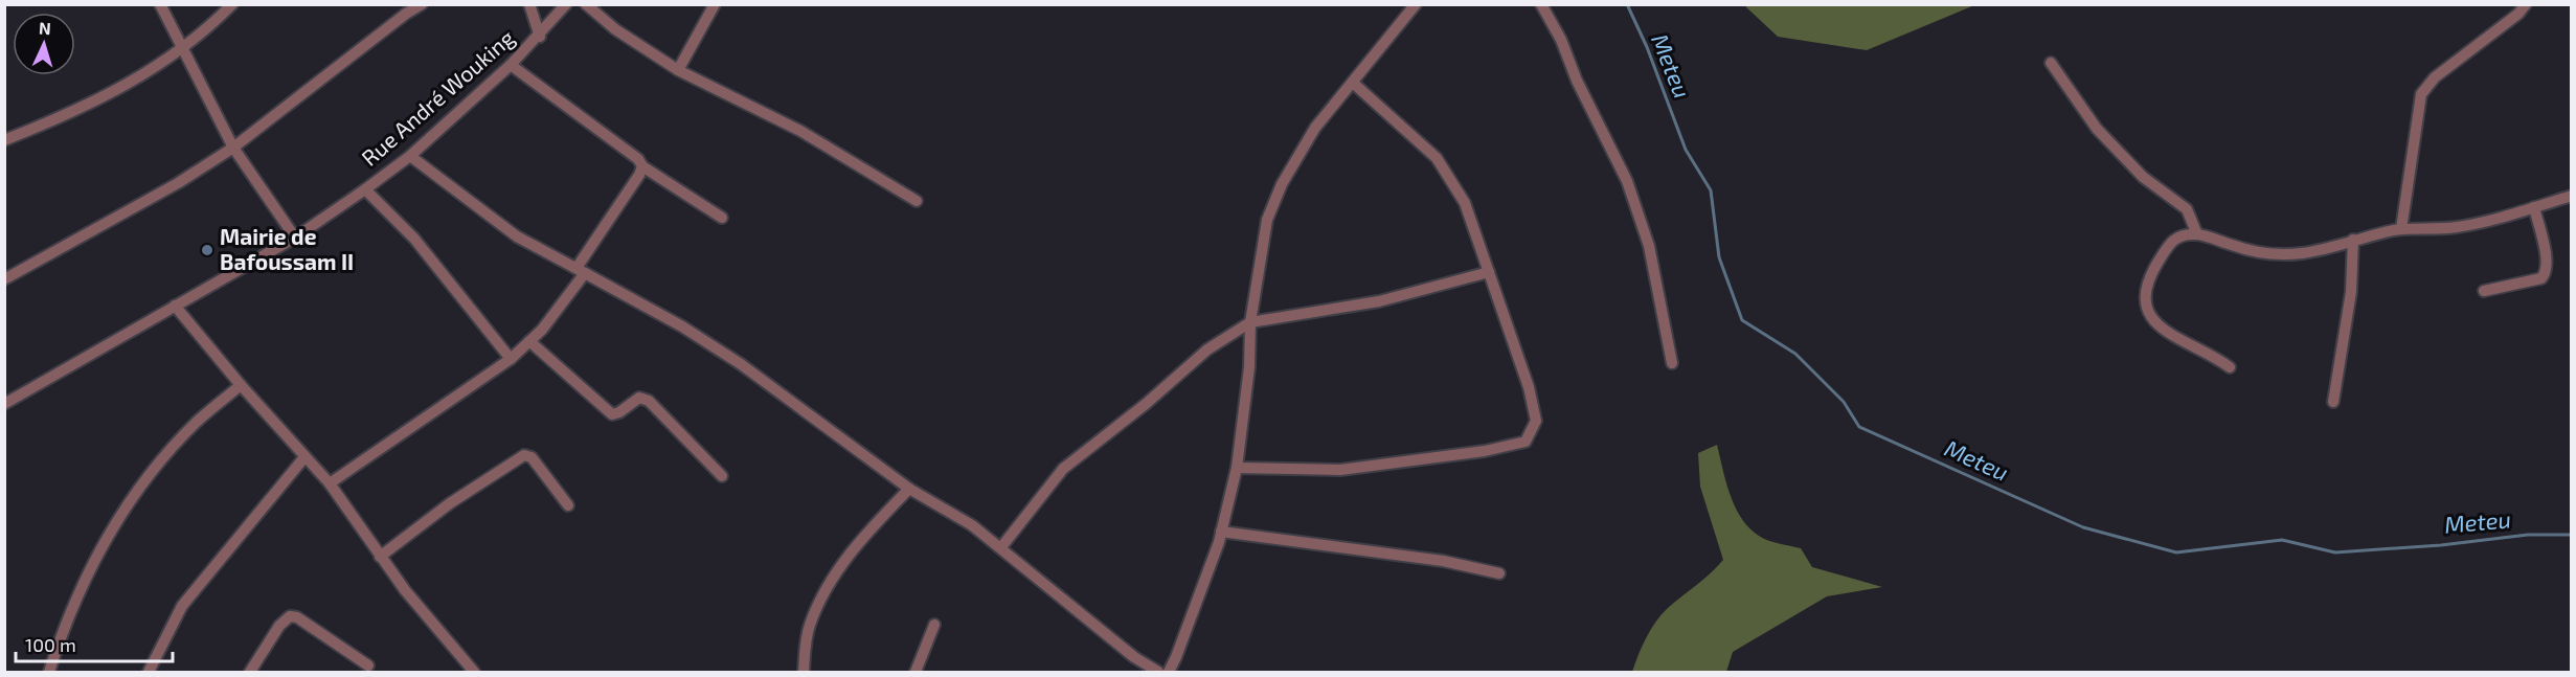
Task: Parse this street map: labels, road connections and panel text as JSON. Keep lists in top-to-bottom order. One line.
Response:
{"streets":{"street":["Rue André Wouking"]},"water":["Meteu"],"places":["Mairie de Bafoussam II"],"scale_bar":"100 m","north":"top"}
